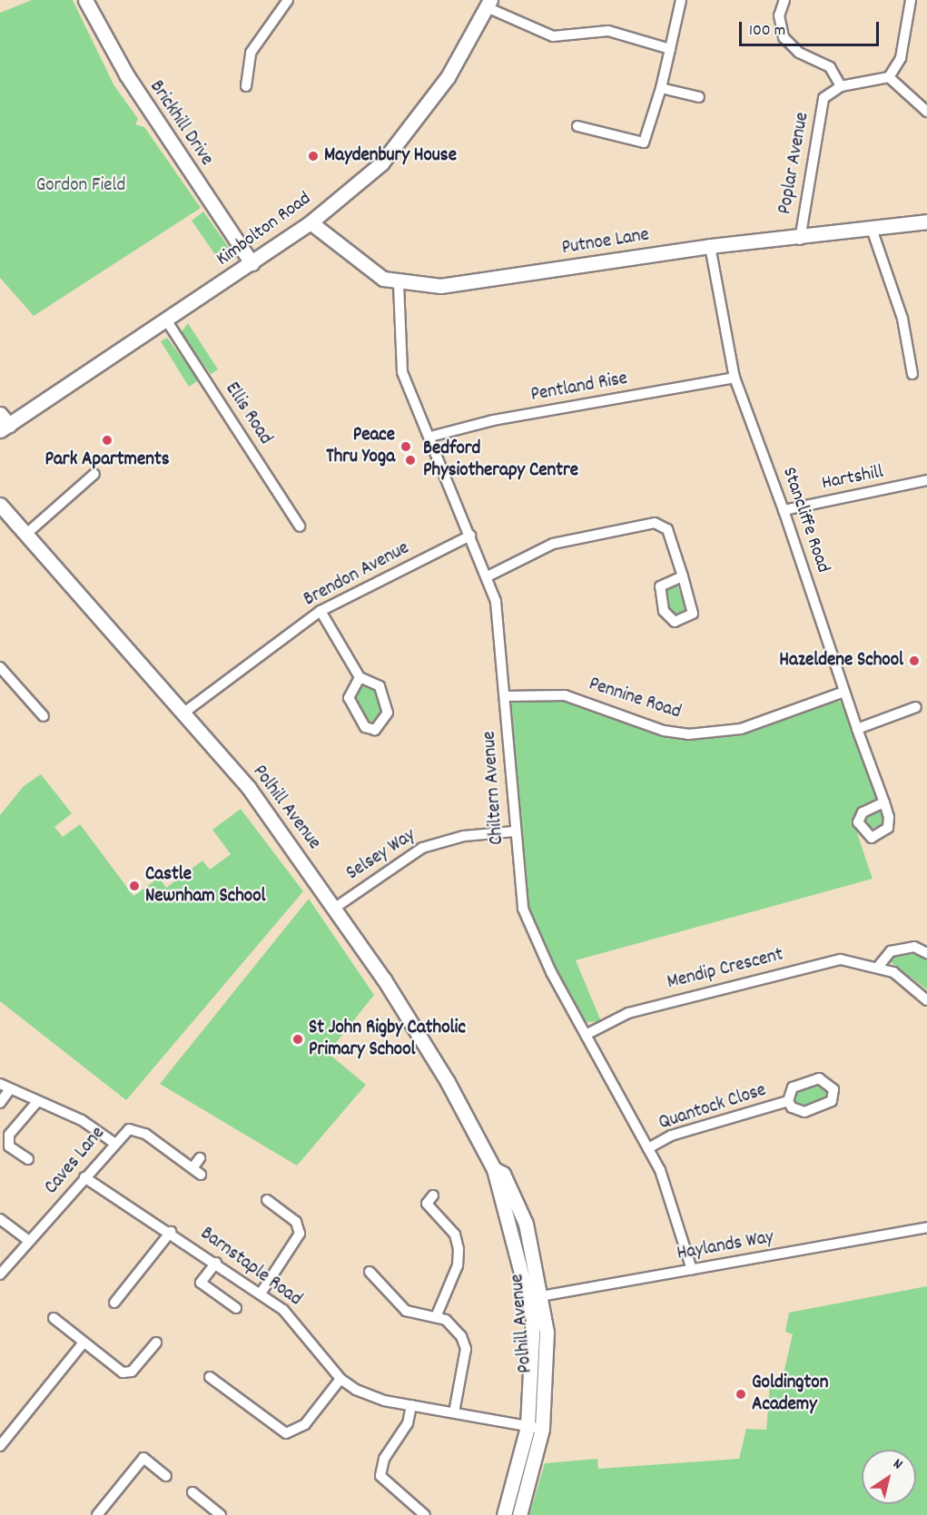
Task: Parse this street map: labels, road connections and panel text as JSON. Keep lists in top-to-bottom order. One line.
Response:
{"streets":{"street":["Brickhill Drive","Poplar Avenue","Kimbolton Road","Putnoe Lane","Pentland Rise","Ellis Road","Hartshill","Stancliffe Road","Brendon Avenue","Pennine Road","Chiltern Avenue","Polhill Avenue","Selsey Way","Mendip Crescent","Quantock Close","Caves Lane","Haylands Way","Barnstaple Road"]},"crossings":[["Brickhill Drive","Kimbolton Road"],["Poplar Avenue","Putnoe Lane"],["Kimbolton Road","Putnoe Lane"],["Kimbolton Road","Ellis Road"],["Putnoe Lane","Stancliffe Road"],["Putnoe Lane","Chiltern Avenue"],["Pentland Rise","Stancliffe Road"],["Pentland Rise","Chiltern Avenue"],["Hartshill","Stancliffe Road"],["Stancliffe Road","Pennine Road"],["Brendon Avenue","Chiltern Avenue"],["Brendon Avenue","Polhill Avenue"],["Pennine Road","Chiltern Avenue"],["Chiltern Avenue","Selsey Way"],["Chiltern Avenue","Mendip Crescent"],["Chiltern Avenue","Quantock Close"],["Chiltern Avenue","Haylands Way"],["Polhill Avenue","Selsey Way"],["Polhill Avenue","Haylands Way"],["Polhill Avenue","Barnstaple Road"],["Caves Lane","Barnstaple Road"]],"parks":["Gordon Field"],"places":["Maydenbury House","Park Apartments","Peace Thru Yoga","Bedford Physiotherapy Centre","Hazeldene School","Castle Newnham School","St John Rigby Catholic Primary School","Goldington Academy"],"scale_bar":"100 m","north":"top right"}
